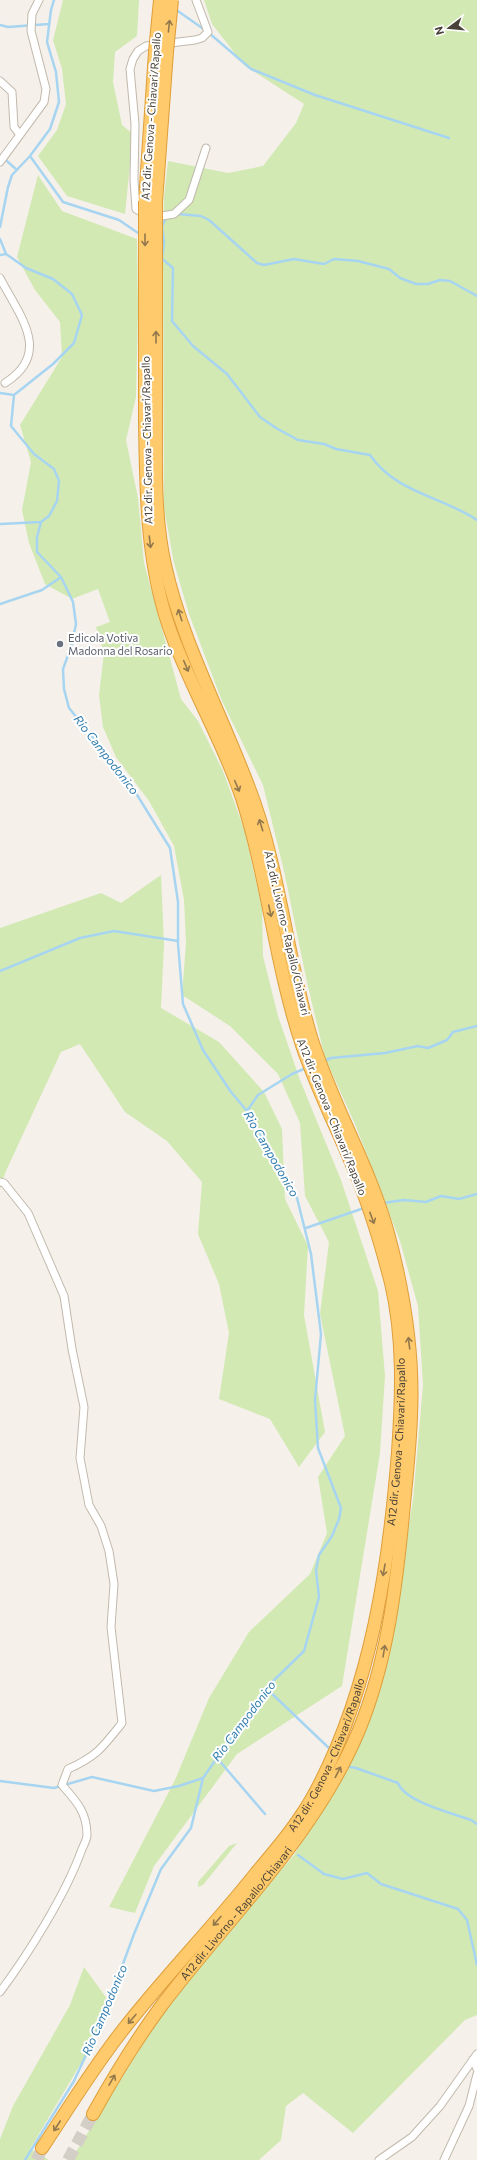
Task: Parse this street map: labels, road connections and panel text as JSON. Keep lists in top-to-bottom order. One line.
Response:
{"streets":{"highway":["A12 dir. Genova - Chiavari/Rapallo","A12 dir. Livorno - Rapallo/Chiavari"]},"crossings":[["A12 dir. Genova - Chiavari/Rapallo","A12 dir. Livorno - Rapallo/Chiavari"]],"one_way":["A12 dir. Livorno - Rapallo/Chiavari"],"water":["Rio Campodonico"],"places":["Edicola Votiva Madonna del Rosario"],"north":"left"}
